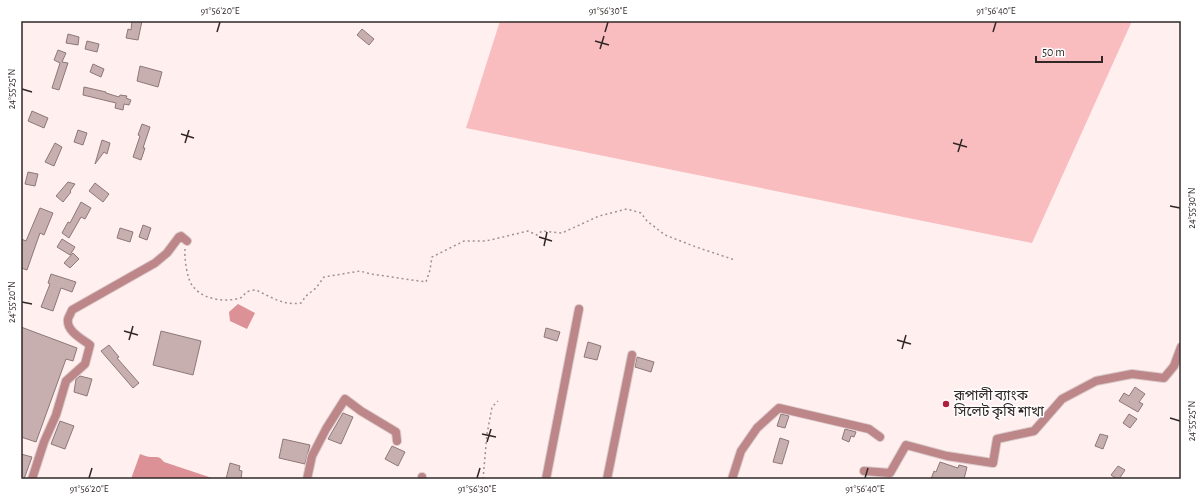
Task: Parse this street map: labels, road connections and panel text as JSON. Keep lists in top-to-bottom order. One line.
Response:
{"places":["রূপালী ব্যাংক সিলেট কৃষি শাখা"],"scale_bar":"50 m","coordinates":["91°56'20\"E","91°56'30\"E","91°56'40\"E","24°55'25\"N","24°55'30\"N","24°55'20\"N"]}
